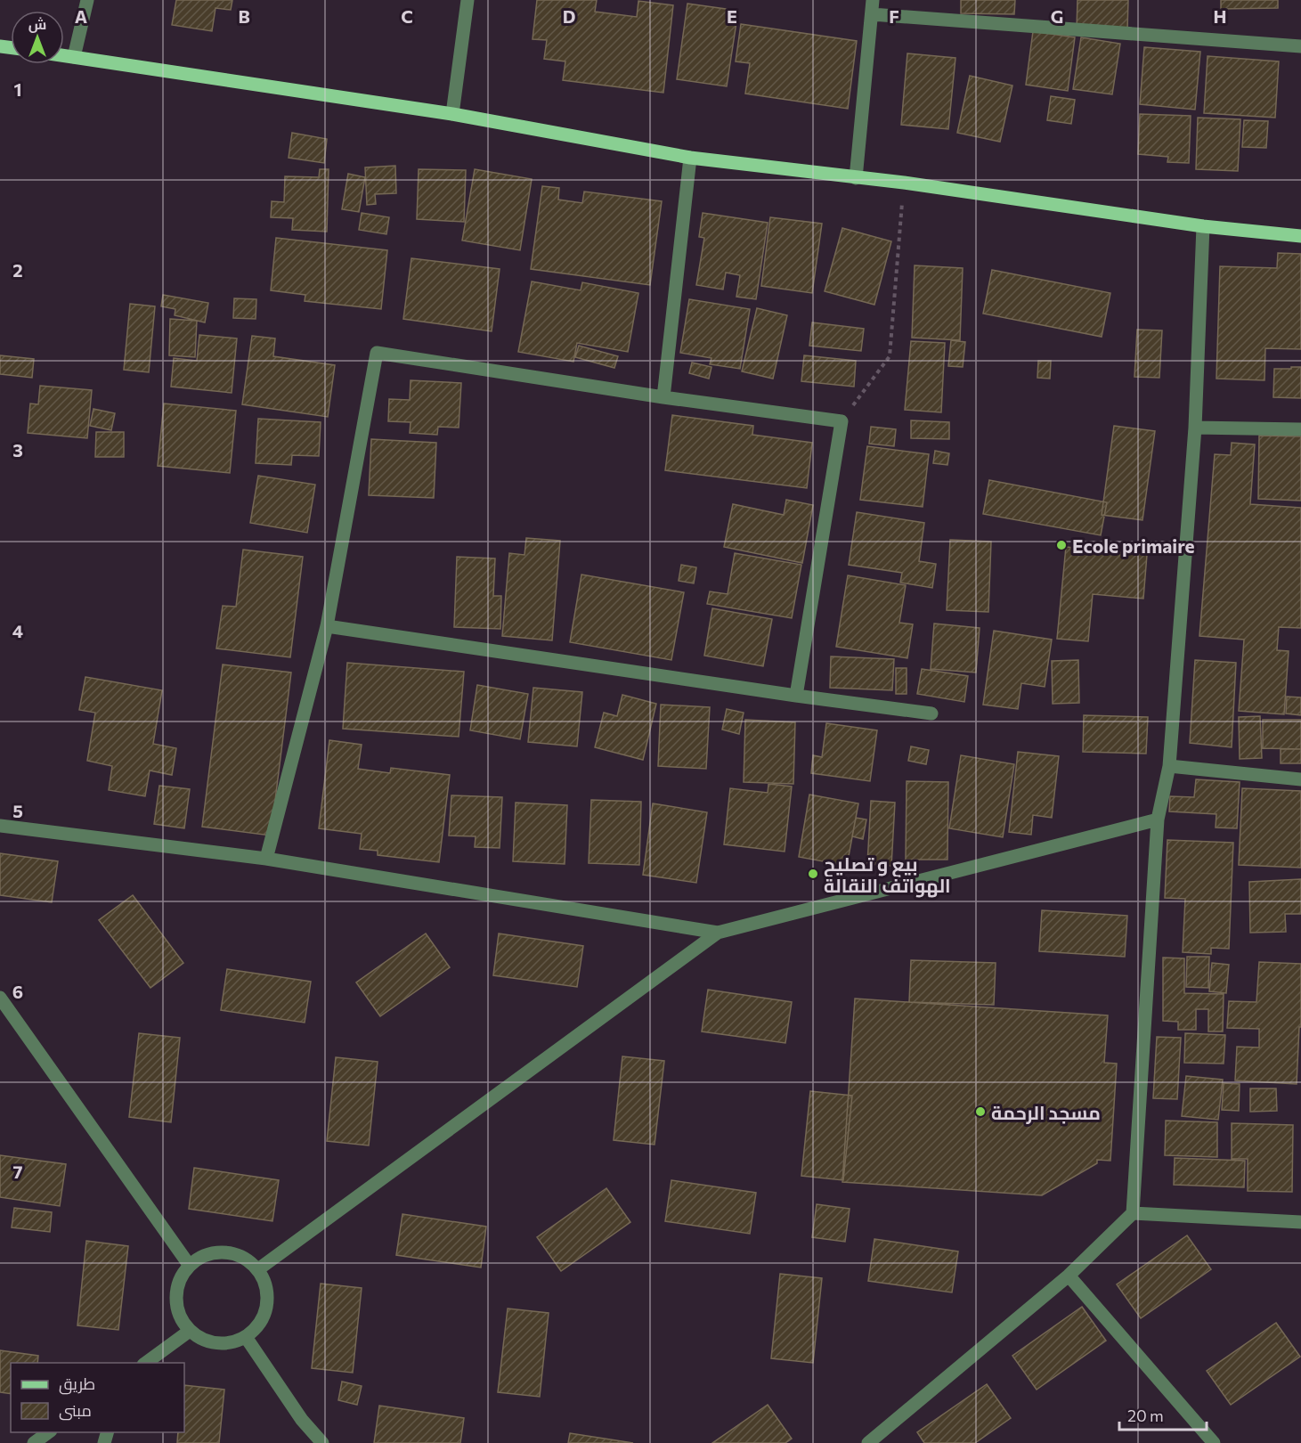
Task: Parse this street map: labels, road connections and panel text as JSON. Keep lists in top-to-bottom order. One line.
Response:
{"places":["Ecole primaire","بيع و تصليح الهواتف النقالة","مسجد الرحمة"],"legend":["طريق","مبنى"],"scale_bar":"20 m","north":"top","grid":{"columns":["A","B","C","D","E","F","G","H"],"rows":["1","2","3","4","5","6","7"]}}
